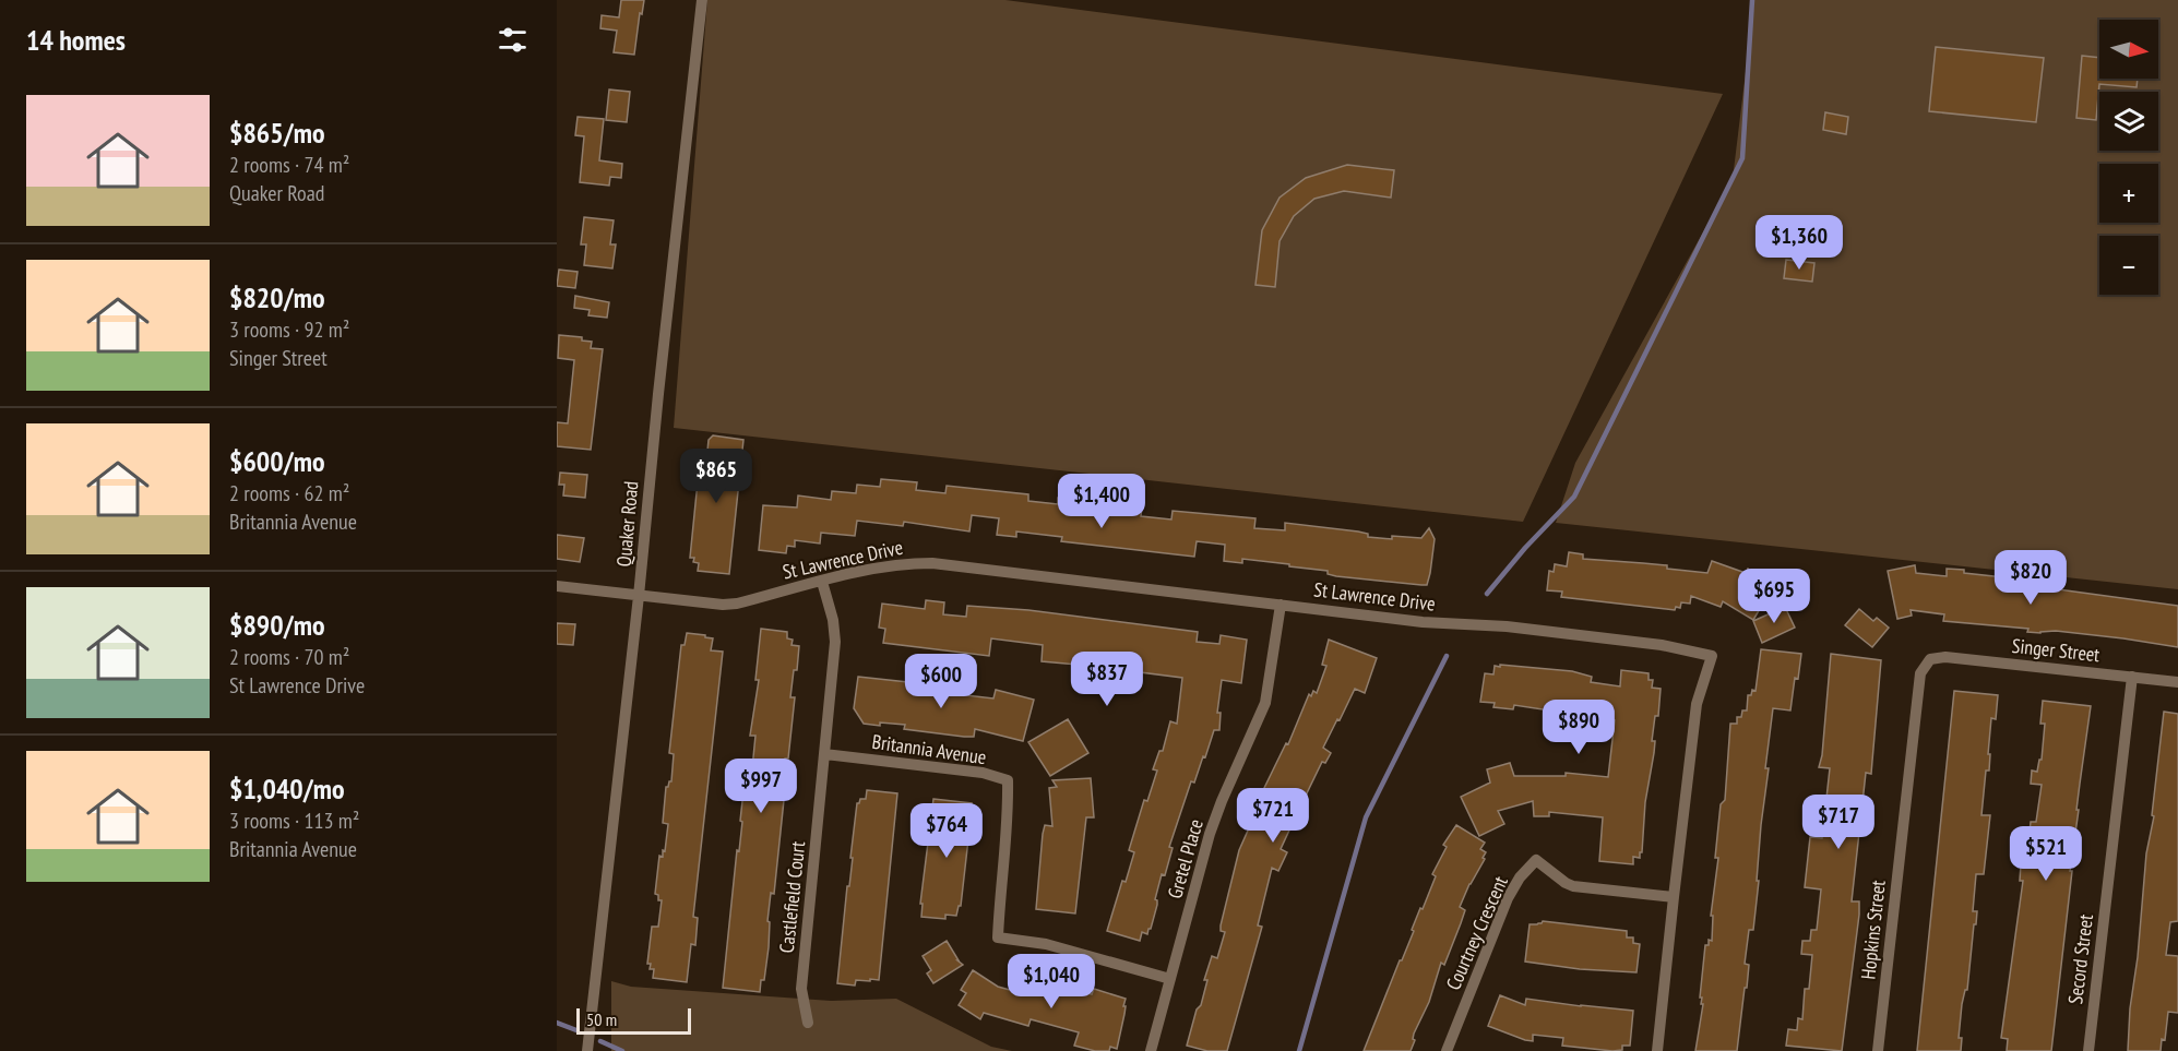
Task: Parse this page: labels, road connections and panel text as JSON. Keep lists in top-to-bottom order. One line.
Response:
{"streets":{"street":["Quaker Road","St Lawrence Drive","Singer Street","Britannia Avenue","Gretel Place","Castlefield Court","Hopkins Street","Courtney Crescent","Secord Street"]},"crossings":[["Quaker Road","St Lawrence Drive"],["St Lawrence Drive","Gretel Place"],["St Lawrence Drive","Castlefield Court"],["St Lawrence Drive","Courtney Crescent"],["Singer Street","Hopkins Street"],["Singer Street","Secord Street"],["Britannia Avenue","Gretel Place"],["Britannia Avenue","Castlefield Court"]],"scale_bar":"50 m","north":"right","page":{"heading":"14 homes","map_buttons":["+","−"],"list":[{"name":"$865/mo","note":"2 rooms · 74 m² · Quaker Road"},{"name":"$820/mo","note":"3 rooms · 92 m² · Singer Street"},{"name":"$600/mo","note":"2 rooms · 62 m² · Britannia Avenue"},{"name":"$890/mo","note":"2 rooms · 70 m² · St Lawrence Drive"},{"name":"$1,040/mo","note":"3 rooms · 113 m² · Britannia Avenue"}],"price":["$1,360","$865","$1,400","$820","$695","$837","$600","$890","$997","$721","$717","$764","$521","$1,040"],"scale":"50 m"}}
